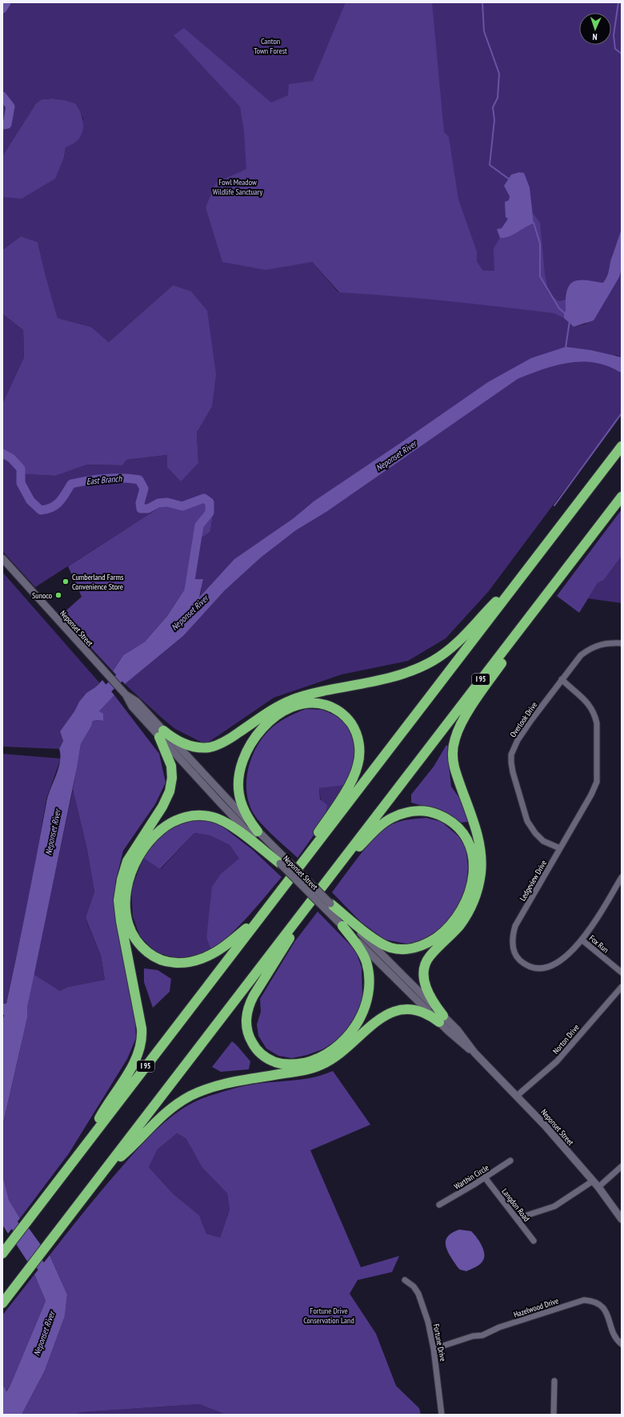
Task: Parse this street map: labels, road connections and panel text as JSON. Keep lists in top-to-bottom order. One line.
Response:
{"streets":{"highway":["I 95"],"main road":["Neponset Street"],"street":["Overlook Drive","Ledgeview Drive","Fox Run","Norton Drive","Warthin Circle","Langdon Road","Hazelwood Drive","Fortune Drive"]},"crossings":[["Neponset Street","Norton Drive"],["Overlook Drive","Ledgeview Drive"],["Ledgeview Drive","Fox Run"],["Warthin Circle","Langdon Road"],["Hazelwood Drive","Fortune Drive"]],"water":["Neponset River","East Branch"],"parks":["Canton Town Forest","Fowl Meadow Wildlife Sanctuary","Fortune Drive Conservation Land"],"places":["Cumberland Farms Convenience Store","Sunoco"],"north":"bottom"}
